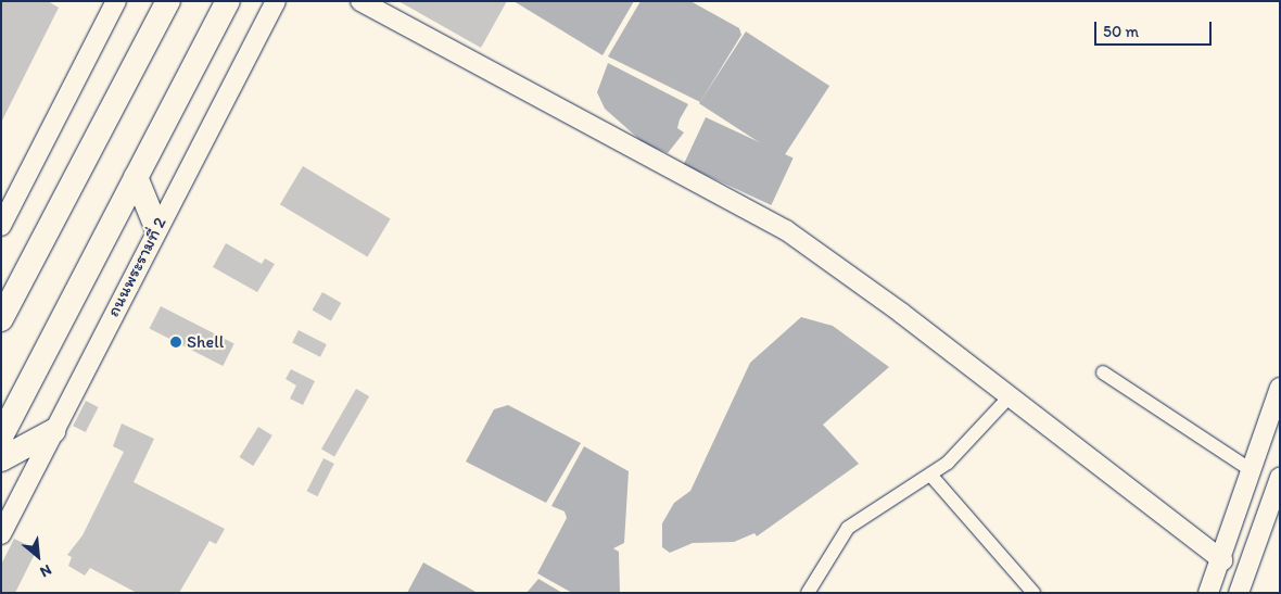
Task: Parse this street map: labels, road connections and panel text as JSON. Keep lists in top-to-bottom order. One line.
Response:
{"streets":{"main road":["ถนนพระรามที่ 2"]},"places":["Shell"],"scale_bar":"50 m","north":"bottom right"}
